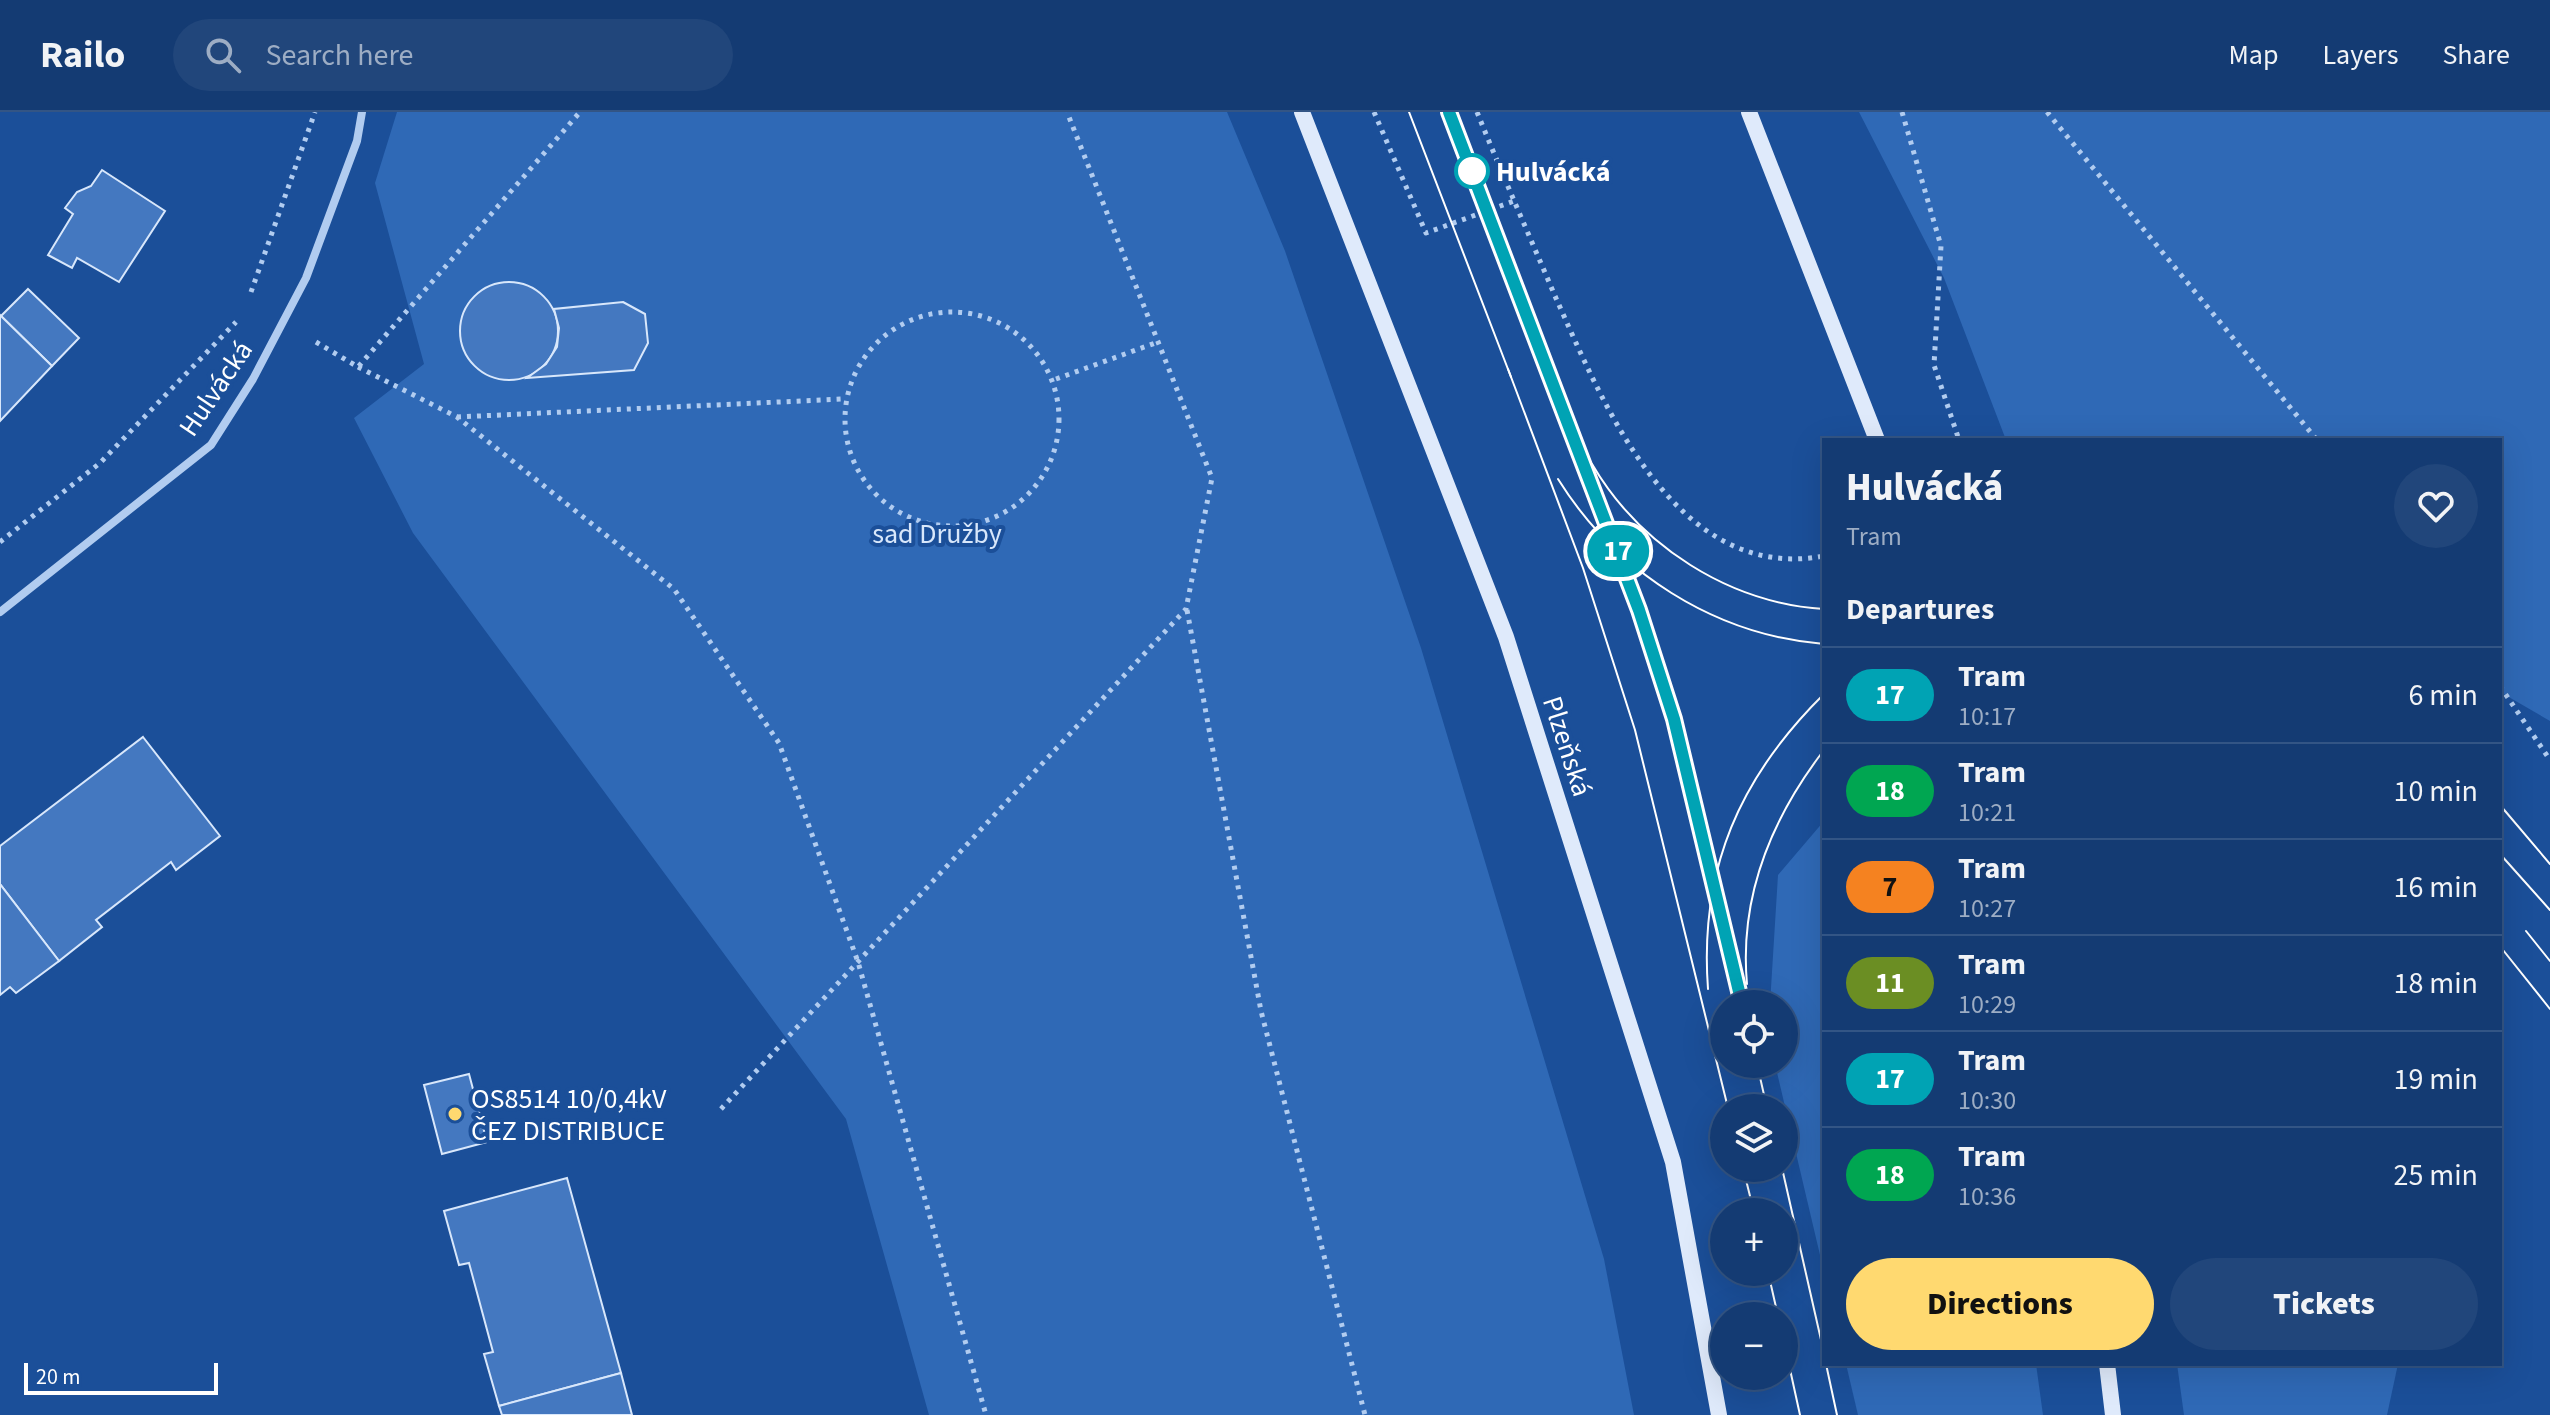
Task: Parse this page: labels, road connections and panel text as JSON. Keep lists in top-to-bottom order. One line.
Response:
{"streets":{"main road":["Plzeňská"],"street":["Hulvácká"]},"parks":["sad Družby"],"places":["Hulvácká","OS8514 10/0,4kV ČEZ DISTRIBUCE"],"lines":["tram line 17"],"scale_bar":"20 m","page":{"header":"Railo","search":"Search here","nav":["Map","Layers","Share"],"on_map":"17","heading":[["Hulvácká","Tram"],"Departures"],"list":[{"mark":"17","name":"Tram","note":"10:17","value":"6 min"},{"mark":"18","name":"Tram","note":"10:21","value":"10 min"},{"mark":"7","name":"Tram","note":"10:27","value":"16 min"},{"mark":"11","name":"Tram","note":"10:29","value":"18 min"},{"mark":"17","name":"Tram","note":"10:30","value":"19 min"},{"mark":"18","name":"Tram","note":"10:36","value":"25 min"}],"map_buttons":["+","−"],"buttons":["Directions","Tickets"],"scale":"20 m"}}
